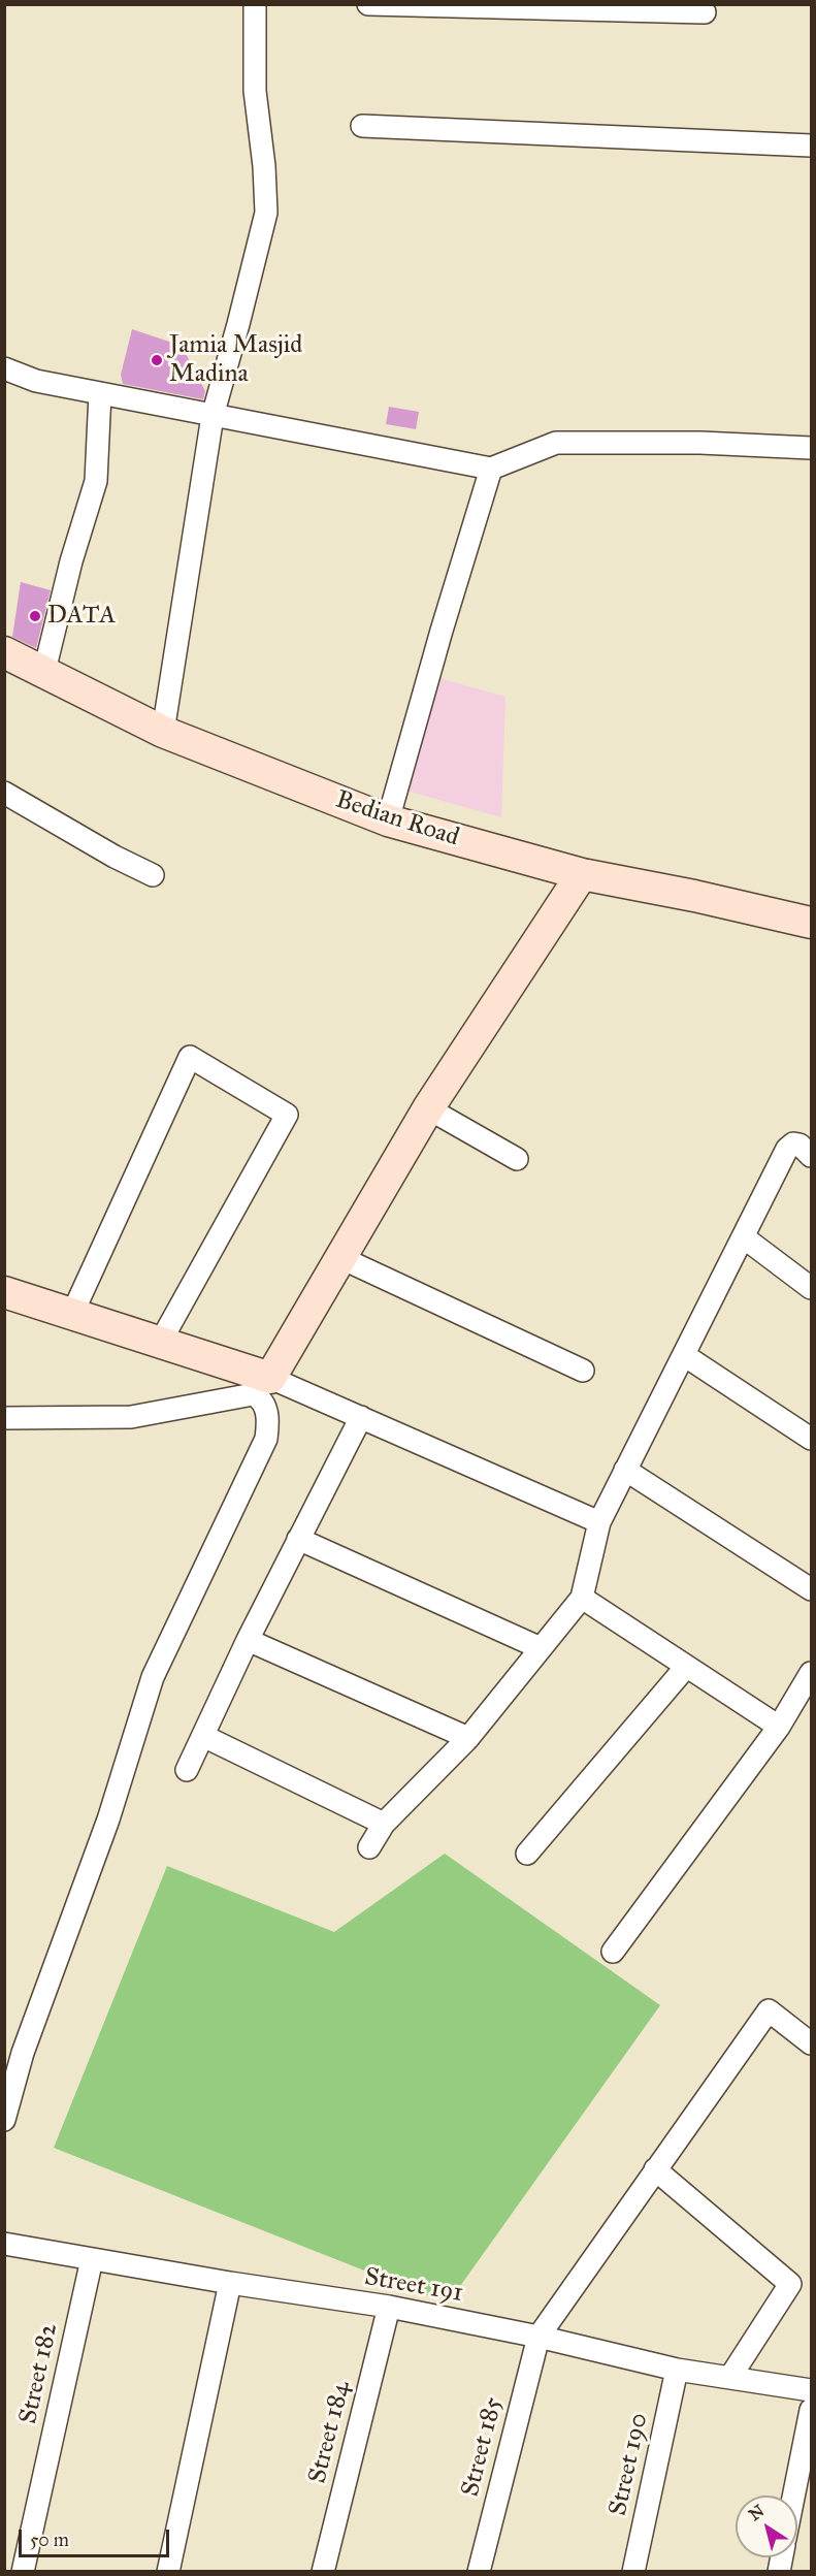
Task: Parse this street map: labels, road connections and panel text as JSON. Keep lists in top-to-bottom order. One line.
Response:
{"streets":{"street":["Bedian Road","Street 191","Street 182","Street 184","Street 185","Street 190"]},"crossings":[["Street 191","Street 182"],["Street 191","Street 184"],["Street 191","Street 185"],["Street 191","Street 190"]],"places":["Jamia Masjid Madina","DATA"],"scale_bar":"50 m","north":"top left"}
